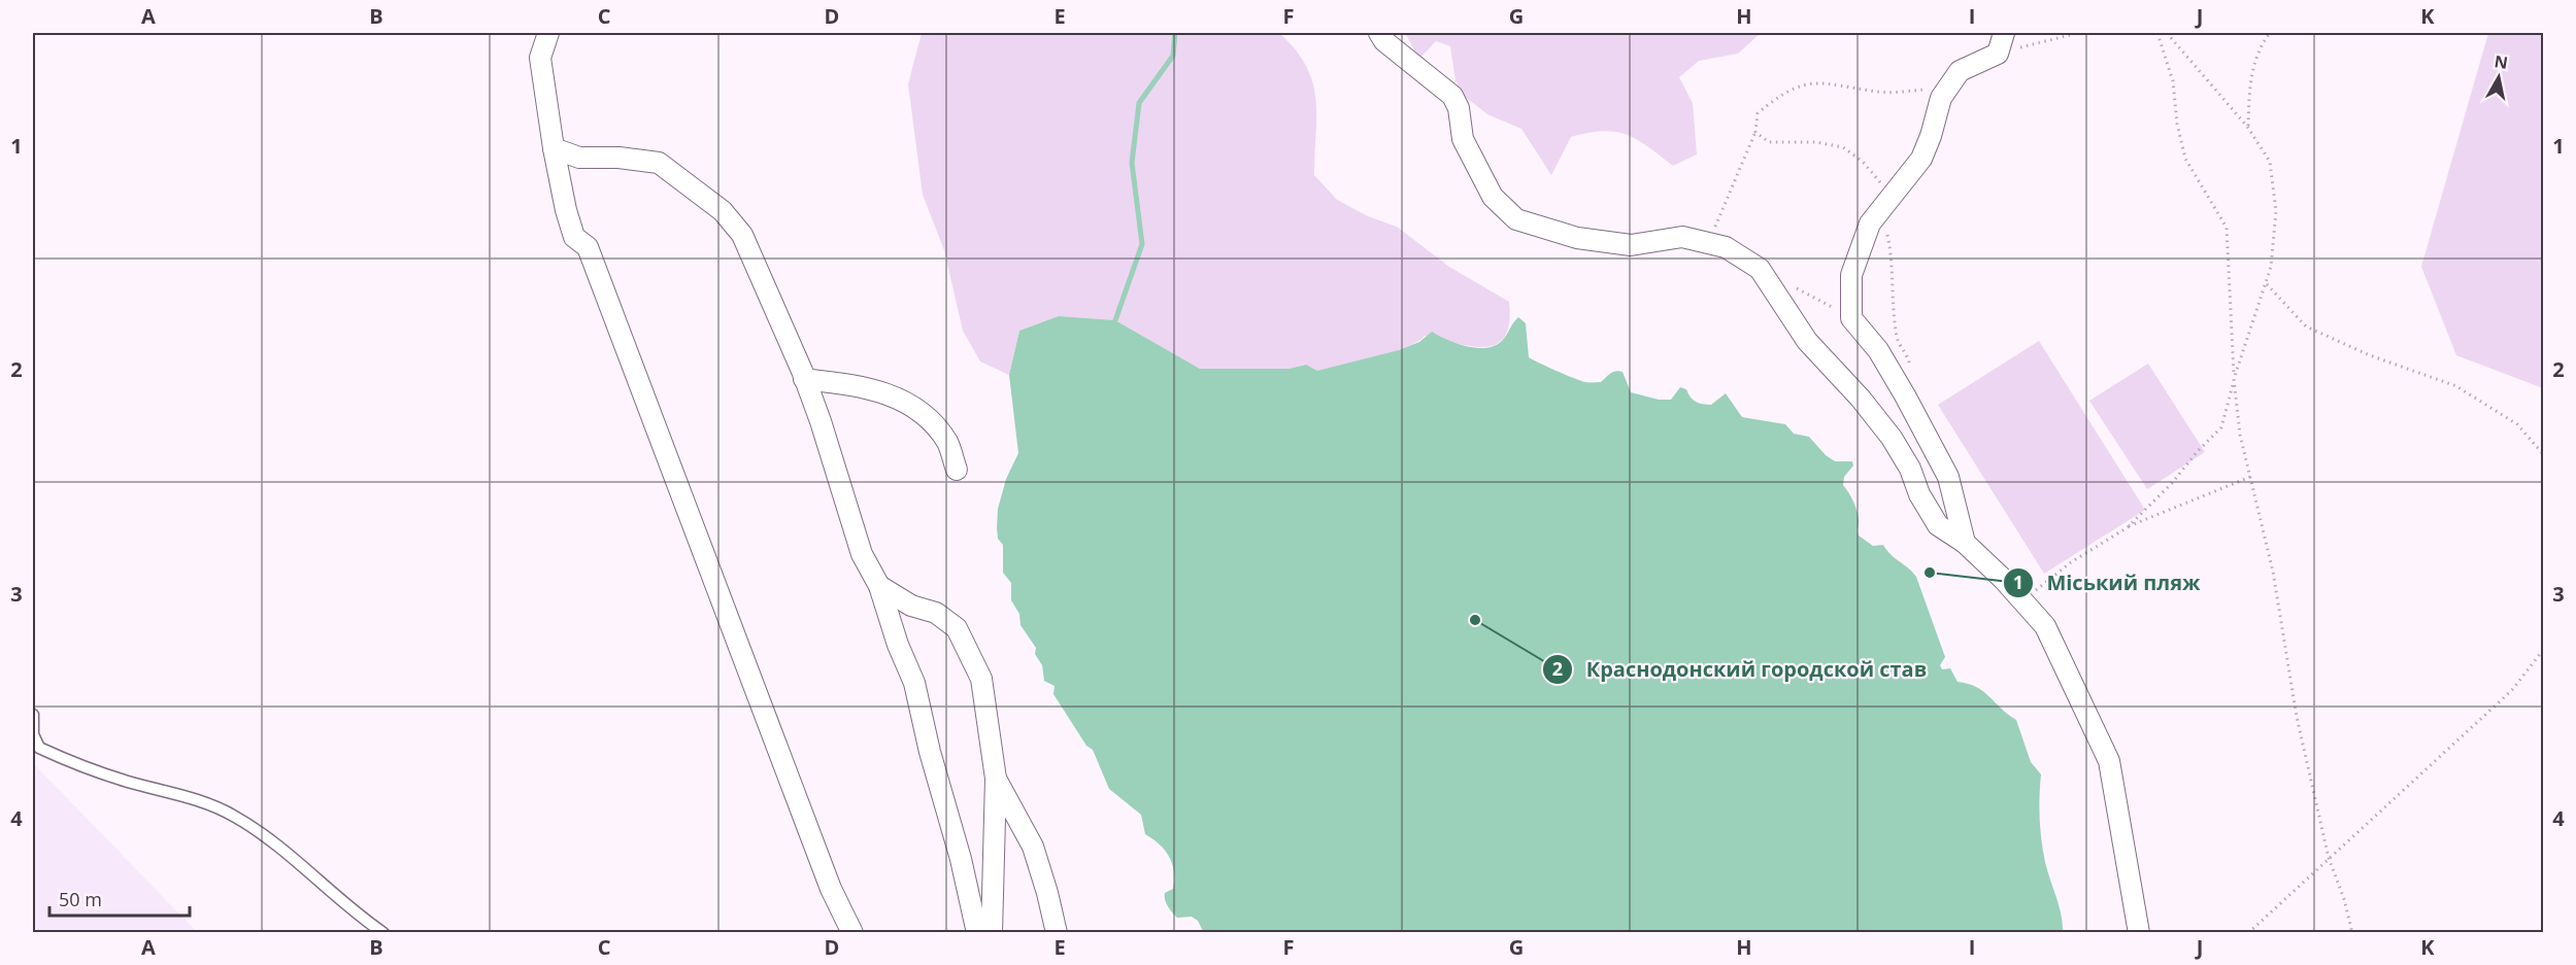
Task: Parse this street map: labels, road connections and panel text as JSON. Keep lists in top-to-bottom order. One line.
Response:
{"places":["Міський пляж","Краснодонский городской став"],"scale_bar":"50 m","north":"top","grid":{"columns":["A","B","C","D","E","F","G","H","I","J","K"],"rows":["1","2","3","4"]}}
